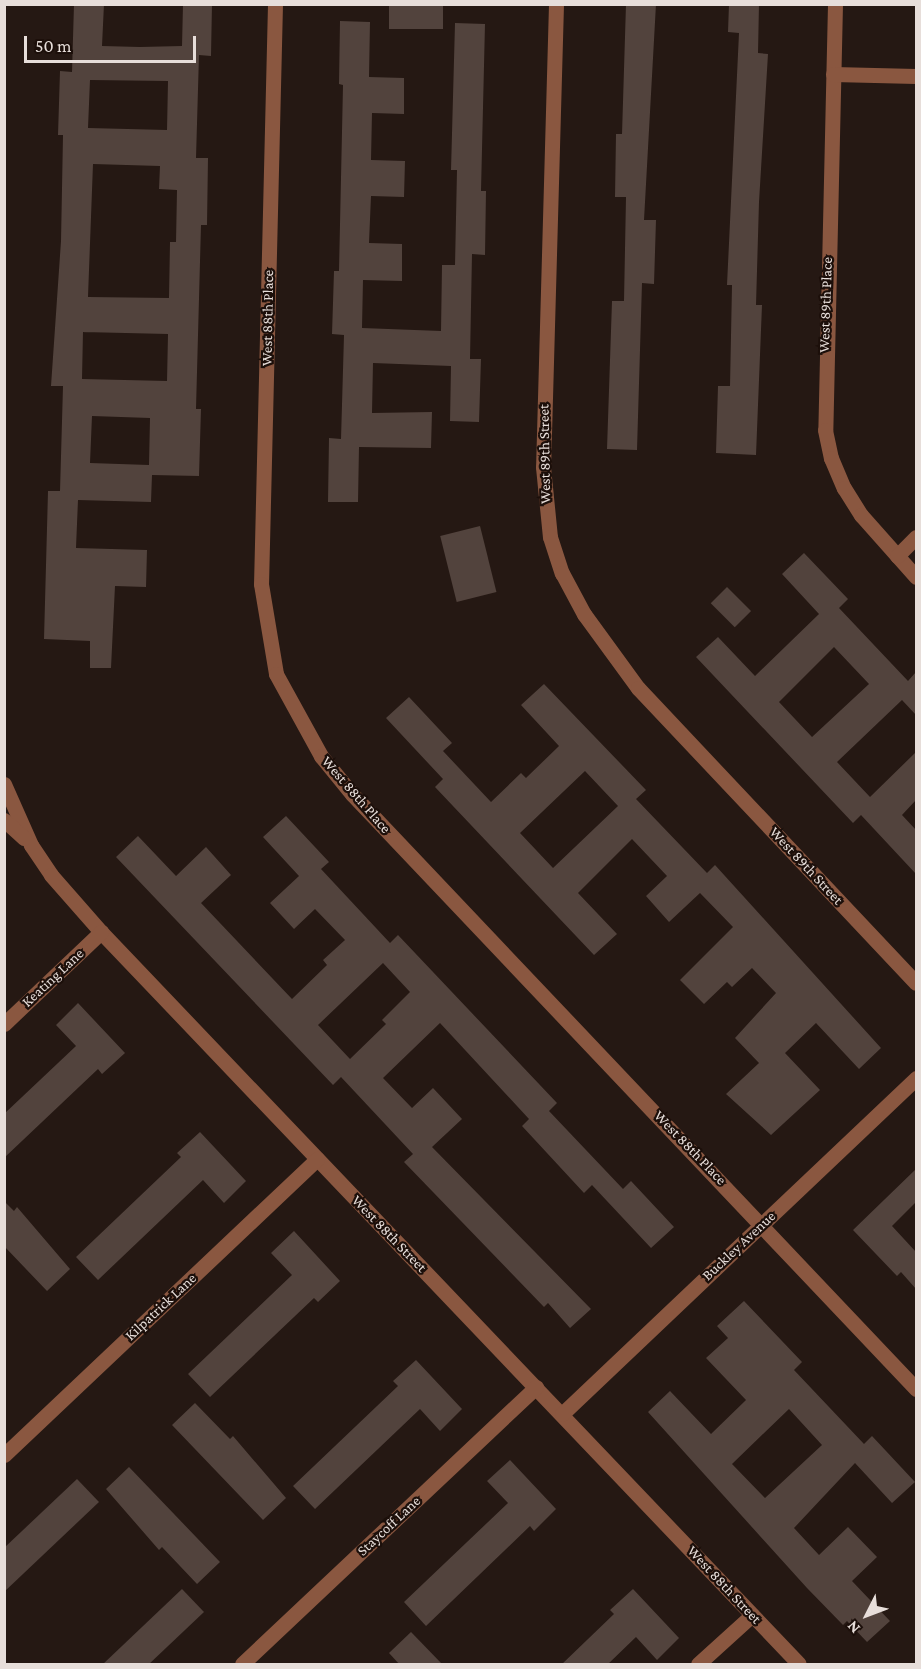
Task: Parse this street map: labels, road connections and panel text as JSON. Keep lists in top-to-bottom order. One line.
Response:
{"streets":{"street":["West 89th Place","West 88th Place","West 89th Street","Keating Lane","West 88th Street","Buckley Avenue","Kilpatrick Lane","Staycoff Lane"]},"crossings":[["West 88th Place","Buckley Avenue"],["Keating Lane","West 88th Street"],["West 88th Street","Buckley Avenue"],["West 88th Street","Kilpatrick Lane"],["West 88th Street","Staycoff Lane"]],"scale_bar":"50 m","north":"bottom left"}
